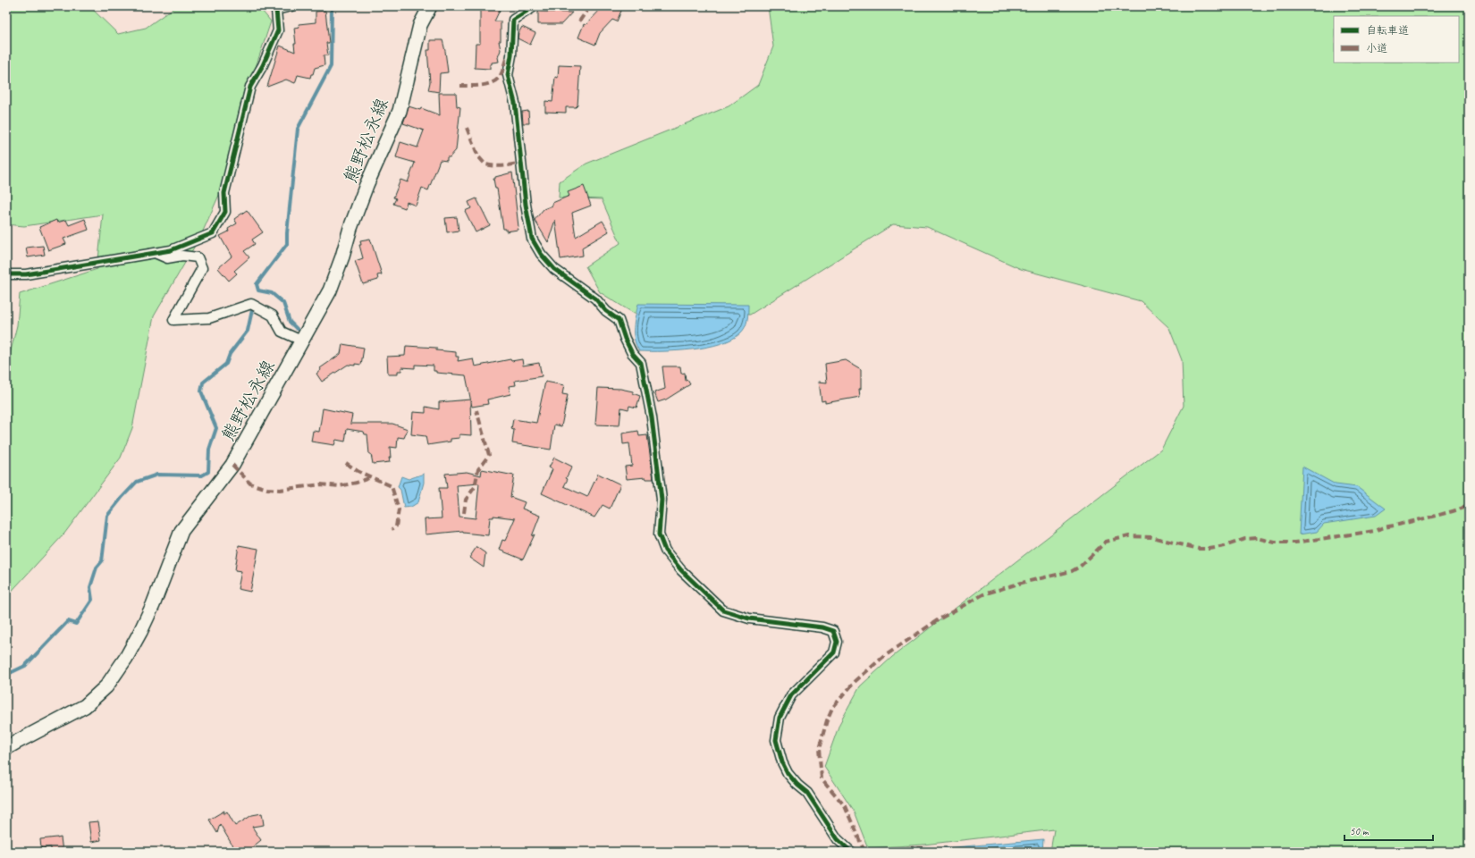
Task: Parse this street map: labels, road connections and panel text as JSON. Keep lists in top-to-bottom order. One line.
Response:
{"streets":{"main road":["熊野松永線"]},"legend":["自転車道","小道"],"scale_bar":"50 m"}
